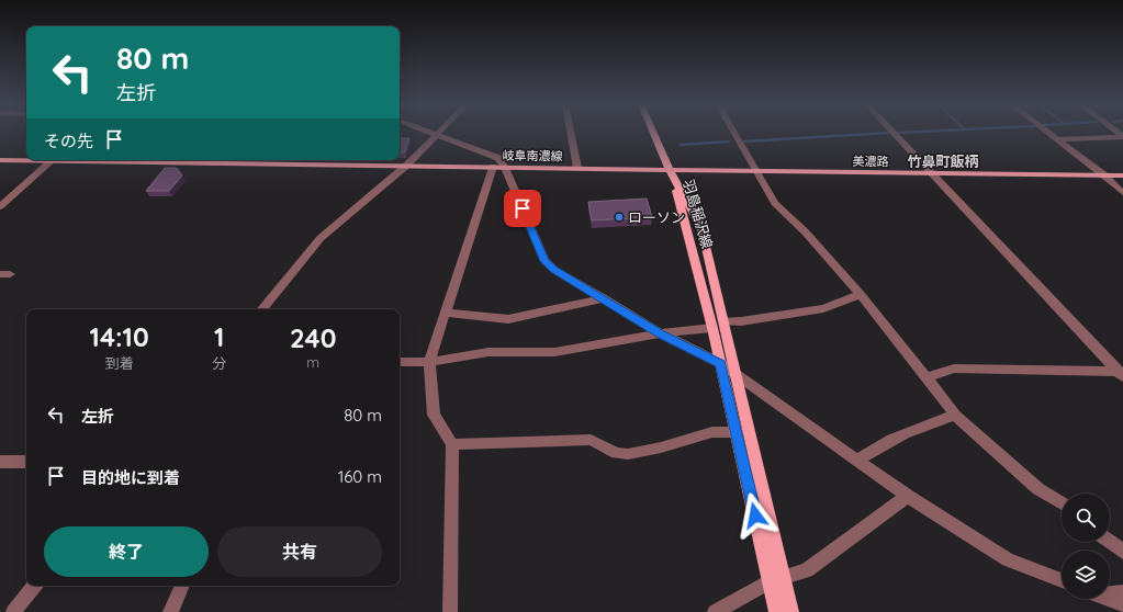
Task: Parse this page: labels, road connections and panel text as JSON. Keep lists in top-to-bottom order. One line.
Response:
{"streets":{"main road":["岐阜南濃線","美濃路","羽島稲沢線"]},"crossings":[["岐阜南濃線","美濃路"],["岐阜南濃線","羽島稲沢線"],["美濃路","羽島稲沢線"]],"districts":["竹鼻町飯柄"],"places":["ローソン"],"page":{"turn":["80 m","左折"],"then":"その先","eta":["14:10","到着","1","分","240","m"],"list":[{"name":"左折","value":"80 m"},{"name":"目的地に到着","value":"160 m"}],"buttons":["終了","共有"]}}
